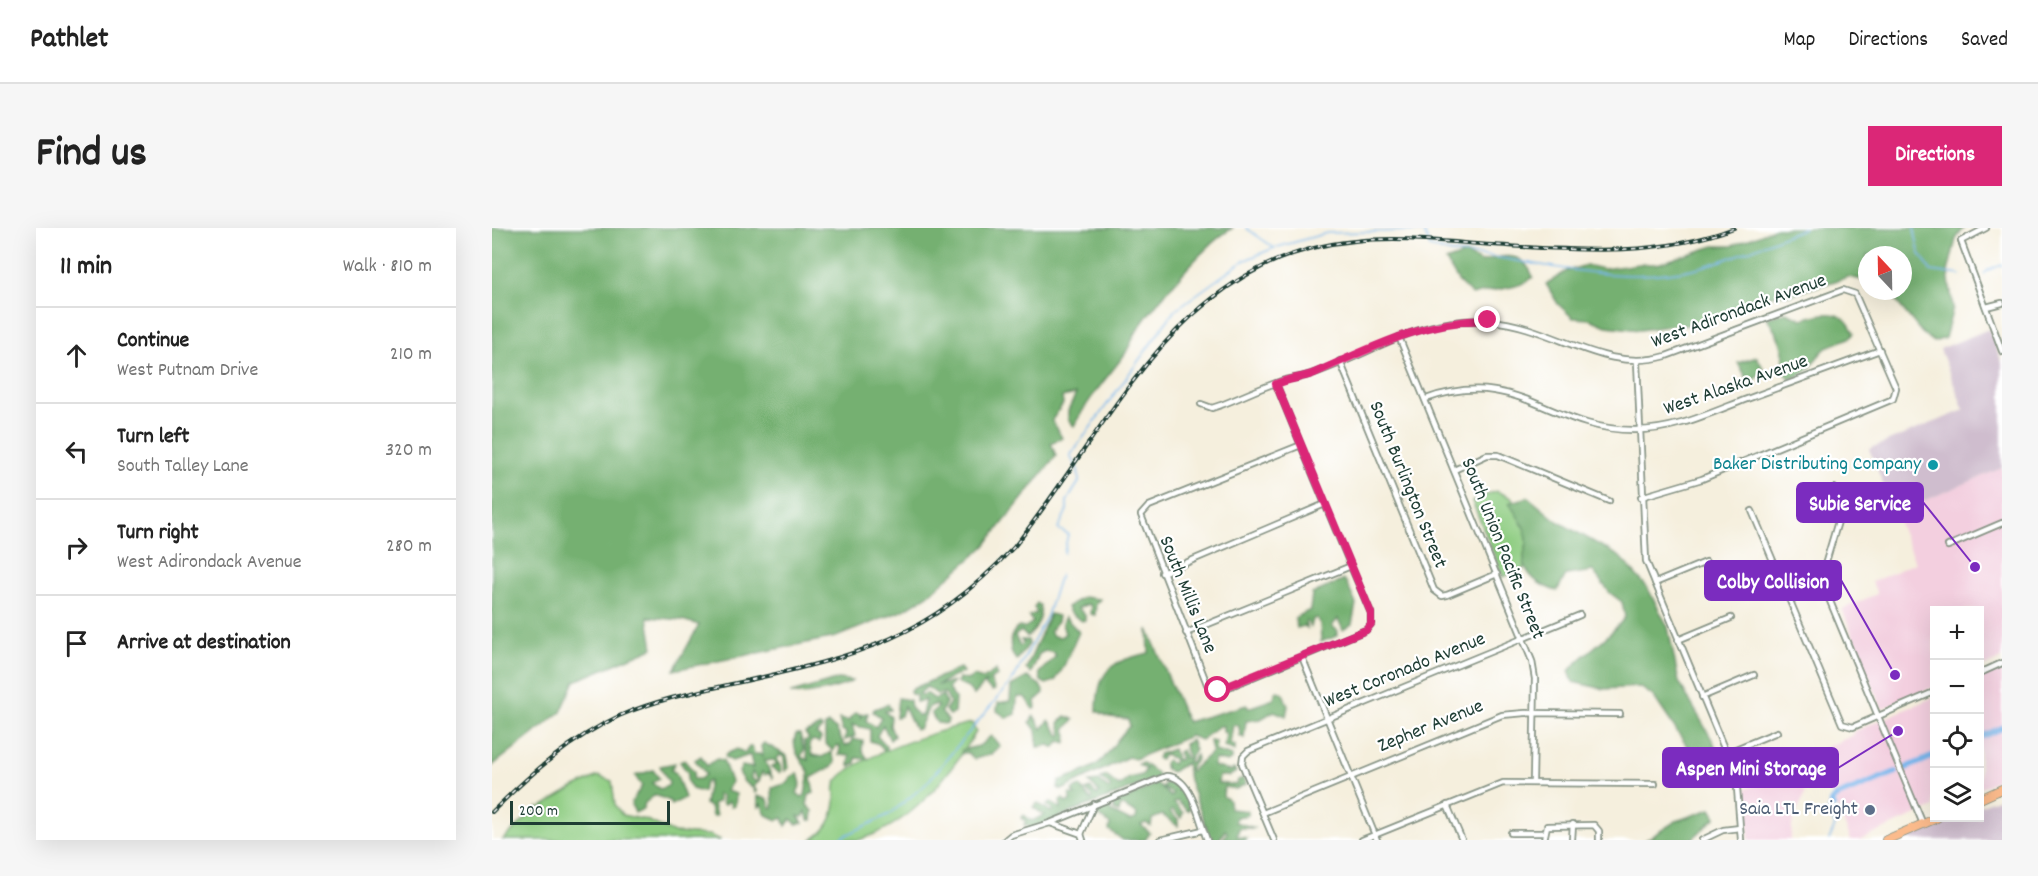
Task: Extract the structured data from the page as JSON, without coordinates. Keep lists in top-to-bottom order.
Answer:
{
  "streets": {
    "street": [
      "West Adirondack Avenue",
      "West Alaska Avenue",
      "South Burlington Street",
      "South Union Pacific Street",
      "South Millis Lane",
      "West Coronado Avenue",
      "Zepher Avenue"
    ]
  },
  "crossings": [
    ["West Adirondack Avenue", "West Alaska Avenue"],
    ["West Adirondack Avenue", "South Burlington Street"],
    ["West Adirondack Avenue", "South Union Pacific Street"],
    ["West Alaska Avenue", "South Union Pacific Street"],
    ["South Burlington Street", "South Union Pacific Street"],
    ["South Union Pacific Street", "West Coronado Avenue"],
    ["South Union Pacific Street", "Zepher Avenue"],
    ["West Coronado Avenue", "Zepher Avenue"]
  ],
  "places": [
    "Baker Distributing Company",
    "Subie Service",
    "Colby Collision",
    "Aspen Mini Storage",
    "Saia LTL Freight"
  ],
  "scale_bar": "200 m",
  "north": "top",
  "page": {
    "header": "Pathlet",
    "nav": ["Map", "Directions", "Saved"],
    "title": "Find us",
    "buttons": "Directions",
    "heading": ["11 min", "Walk · 810 m"],
    "list": [
      ["Continue", "West Putnam Drive", "210 m"],
      ["Turn left", "South Talley Lane", "320 m"],
      ["Turn right", "West Adirondack Avenue", "280 m"],
      "Arrive at destination"
    ],
    "map_buttons": ["+", "−"],
    "scale": "200 m"
  }
}
